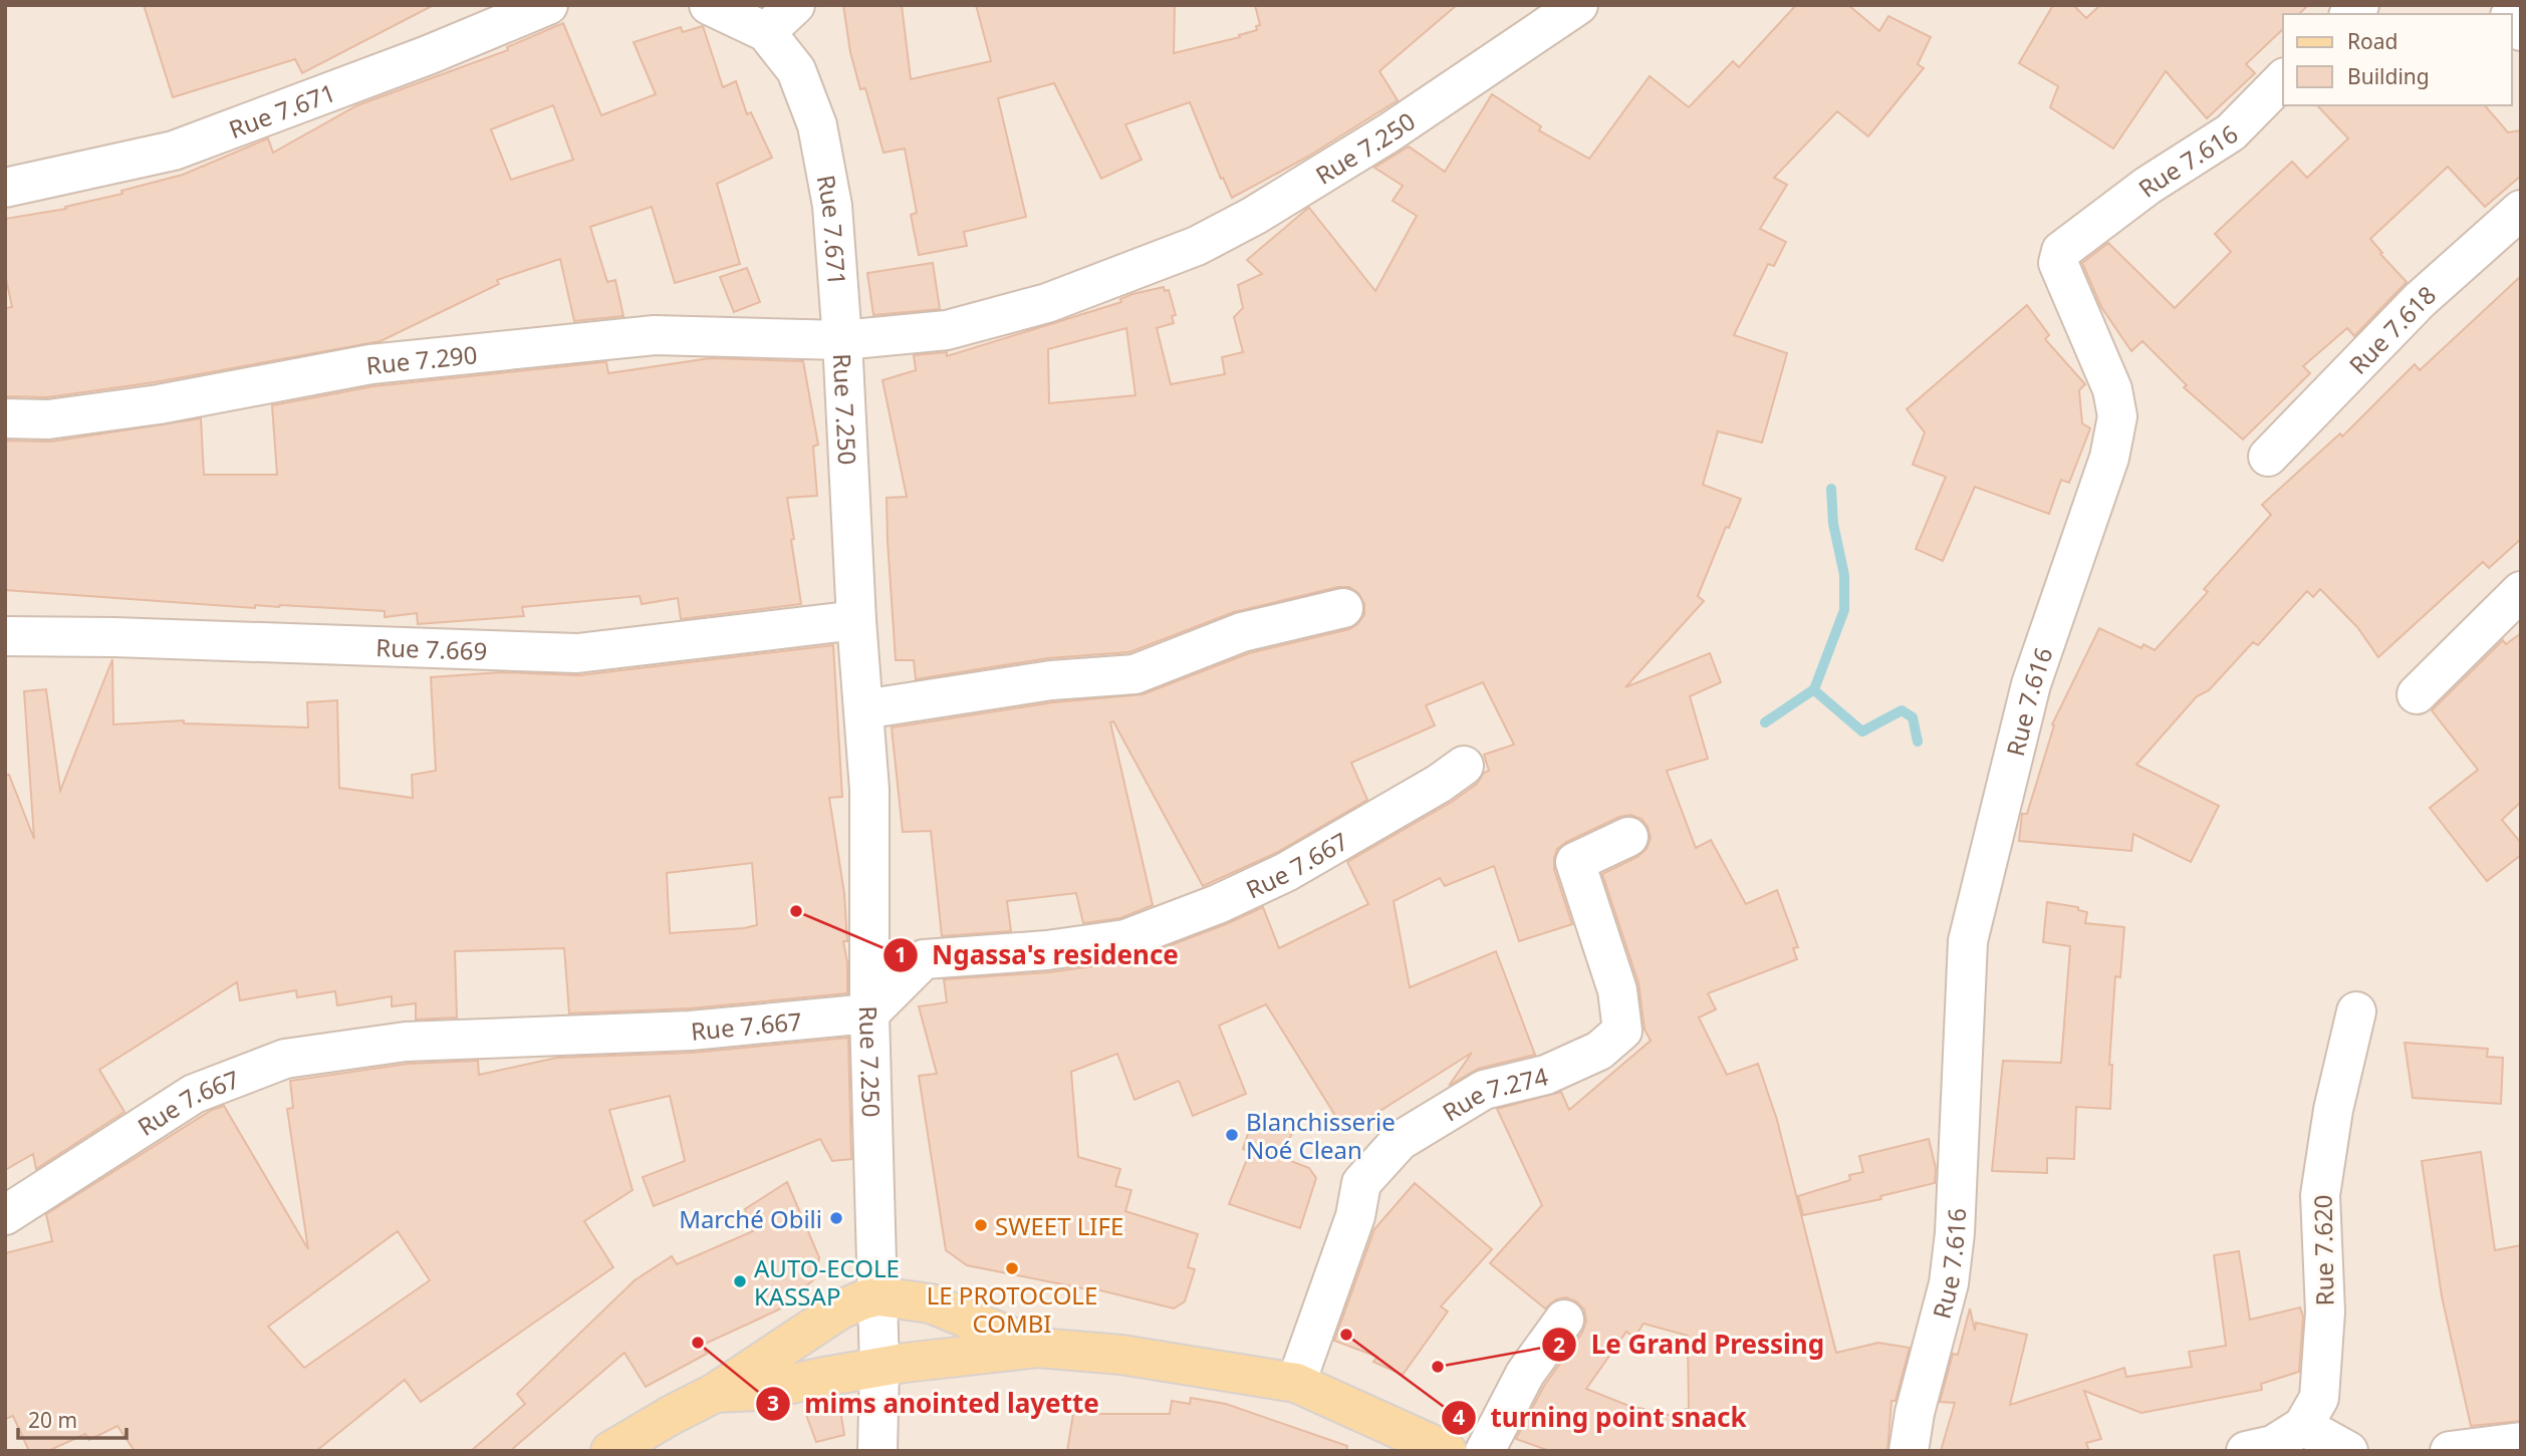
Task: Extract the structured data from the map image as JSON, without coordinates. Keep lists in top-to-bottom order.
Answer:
{
  "streets": {
    "street": [
      "Rue 7.671",
      "Rue 7.250",
      "Rue 7.616",
      "Rue 7.618",
      "Rue 7.290",
      "Rue 7.669",
      "Rue 7.667",
      "Rue 7.274",
      "Rue 7.620"
    ]
  },
  "crossings": [
    ["Rue 7.671", "Rue 7.250"],
    ["Rue 7.671", "Rue 7.290"],
    ["Rue 7.250", "Rue 7.290"],
    ["Rue 7.250", "Rue 7.669"],
    ["Rue 7.250", "Rue 7.667"]
  ],
  "places": [
    "Ngassa's residence",
    "Blanchisserie Noé Clean",
    "Marché Obili",
    "SWEET LIFE",
    "LE PROTOCOLE COMBI",
    "AUTO-ECOLE KASSAP",
    "turning point snack",
    "mims anointed layette",
    "Le Grand Pressing"
  ],
  "legend": ["Road", "Building"],
  "scale_bar": "20 m"
}
